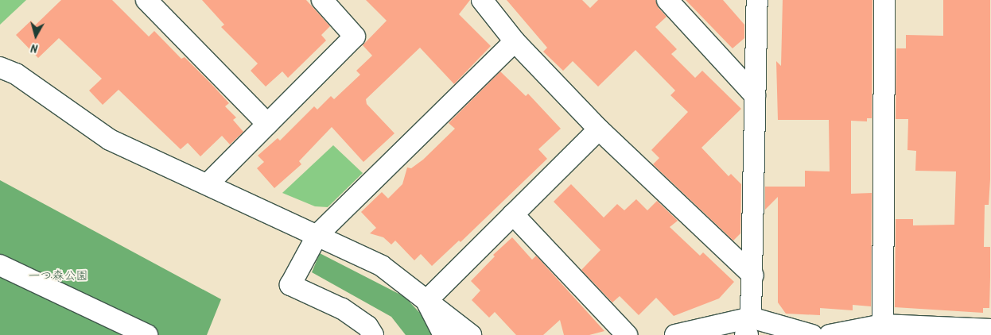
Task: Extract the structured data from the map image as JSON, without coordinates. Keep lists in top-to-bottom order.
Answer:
{
  "parks": ["一つ森公園"],
  "north": "bottom"
}
